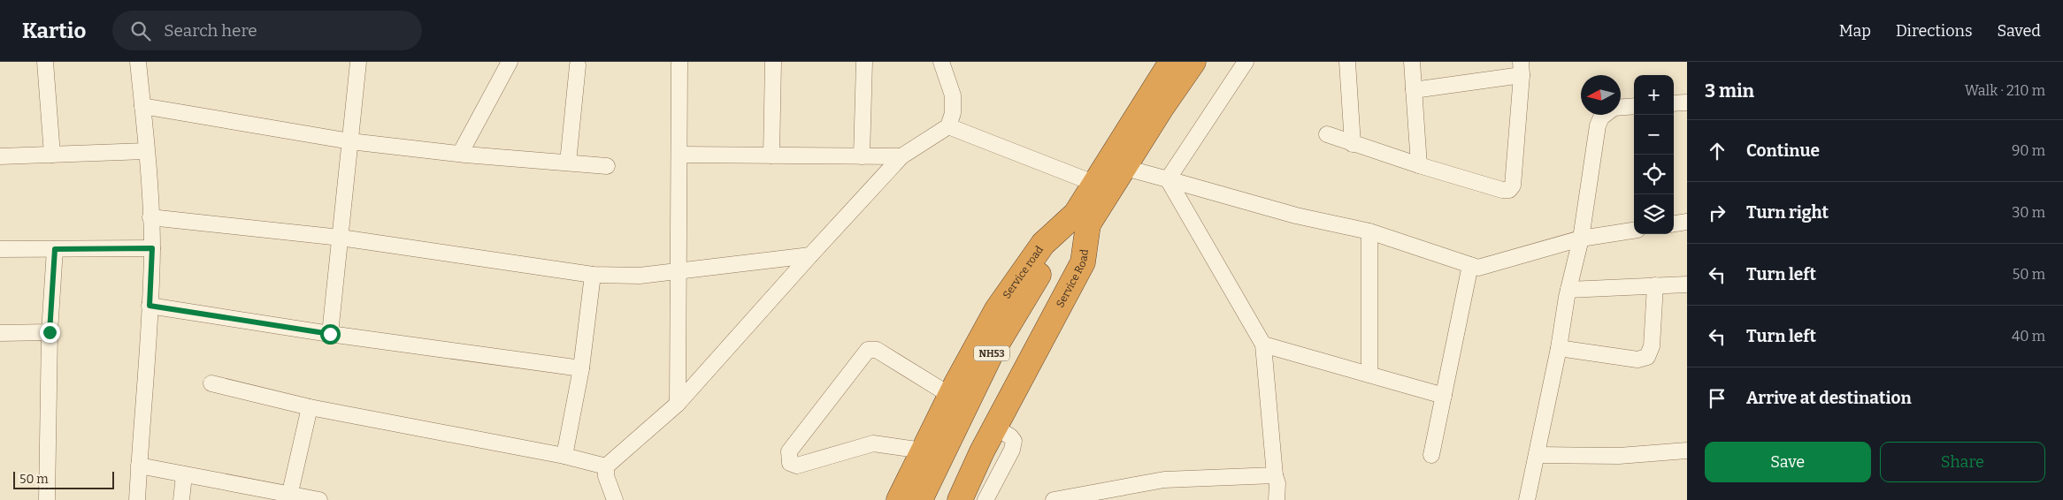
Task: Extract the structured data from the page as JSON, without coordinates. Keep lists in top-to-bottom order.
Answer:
{
  "streets": {
    "highway": ["Service road", "Service Road", "NH53"]
  },
  "crossings": [
    ["Service road", "Service Road"],
    ["Service road", "NH53"],
    ["Service Road", "NH53"]
  ],
  "scale_bar": "50 m",
  "north": "left",
  "page": {
    "header": "Kartio",
    "search": "Search here",
    "nav": ["Map", "Directions", "Saved"],
    "heading": ["3 min", "Walk · 210 m"],
    "map_buttons": ["+", "−"],
    "list": [
      ["Continue", "90 m"],
      ["Turn right", "30 m"],
      ["Turn left", "50 m"],
      ["Turn left", "40 m"],
      "Arrive at destination"
    ],
    "buttons": ["Save", "Share"],
    "scale": "50 m"
  }
}
